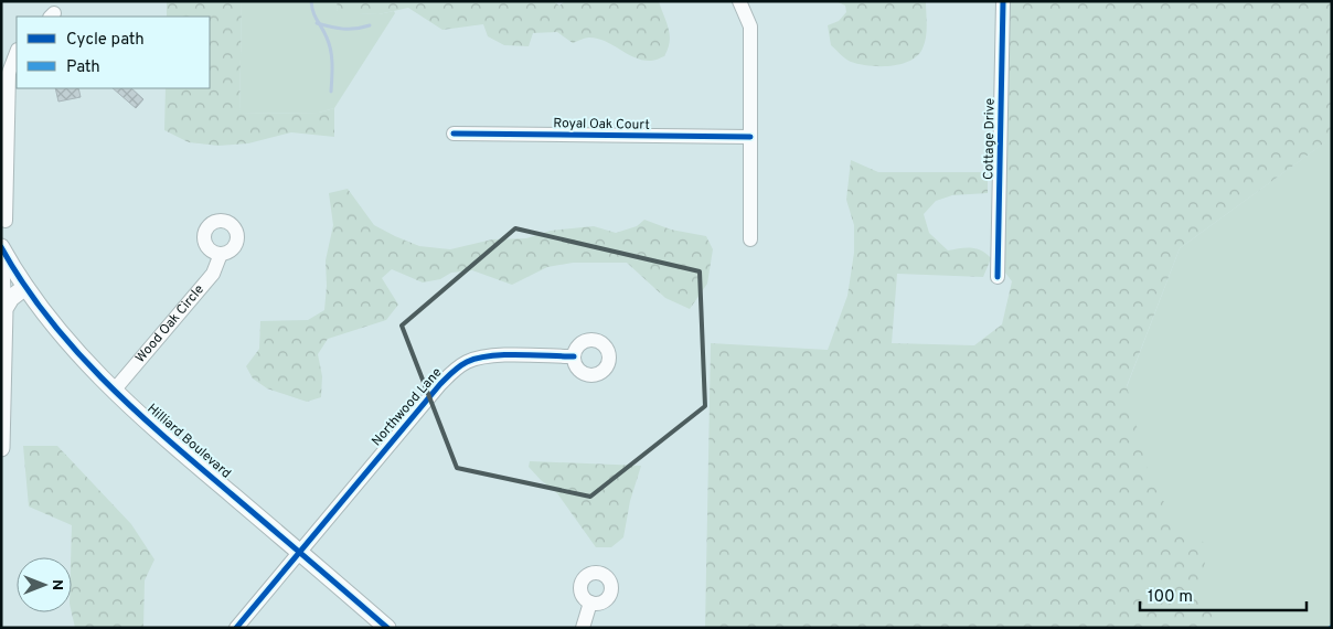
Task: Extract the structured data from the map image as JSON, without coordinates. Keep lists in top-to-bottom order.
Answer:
{
  "streets": {
    "street": [
      "Royal Oak Court",
      "Cottage Drive",
      "Wood Oak Circle",
      "Northwood Lane",
      "Hilliard Boulevard"
    ]
  },
  "crossings": [
    ["Wood Oak Circle", "Hilliard Boulevard"],
    ["Northwood Lane", "Hilliard Boulevard"]
  ],
  "legend": ["Cycle path", "Path"],
  "scale_bar": "100 m",
  "north": "right"
}
